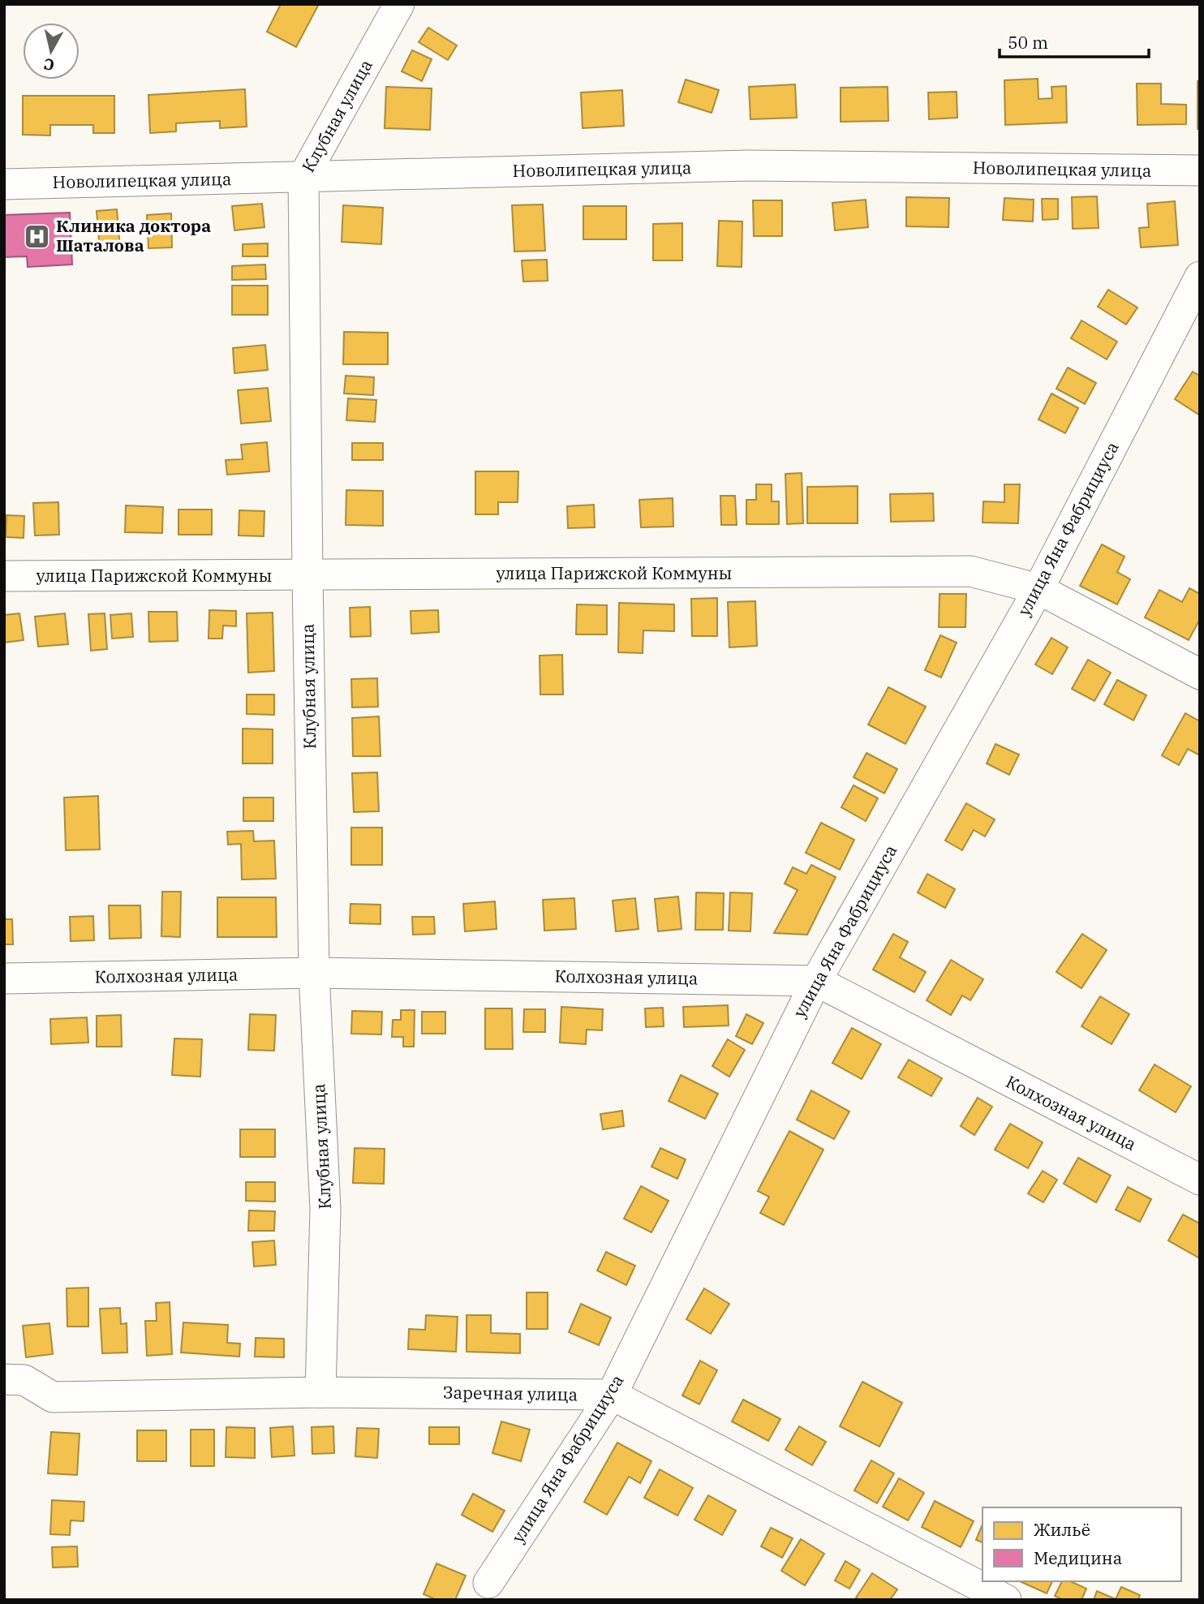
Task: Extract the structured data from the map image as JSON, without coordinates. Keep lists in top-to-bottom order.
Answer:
{
  "streets": {
    "street": [
      "Клубная улица",
      "Новолипецкая улица",
      "улица Яна Фабрициуса",
      "улица Парижской Коммуны",
      "Колхозная улица",
      "Заречная улица"
    ]
  },
  "crossings": [
    ["Клубная улица", "Новолипецкая улица"],
    ["Клубная улица", "улица Парижской Коммуны"],
    ["Клубная улица", "Колхозная улица"],
    ["Клубная улица", "Заречная улица"],
    ["улица Яна Фабрициуса", "улица Парижской Коммуны"],
    ["улица Яна Фабрициуса", "Колхозная улица"],
    ["улица Яна Фабрициуса", "Заречная улица"]
  ],
  "places": {
    "hospital": ["Клиника доктора Шаталова"]
  },
  "legend": ["Жильё", "Медицина"],
  "scale_bar": "50 m",
  "north": "bottom"
}
